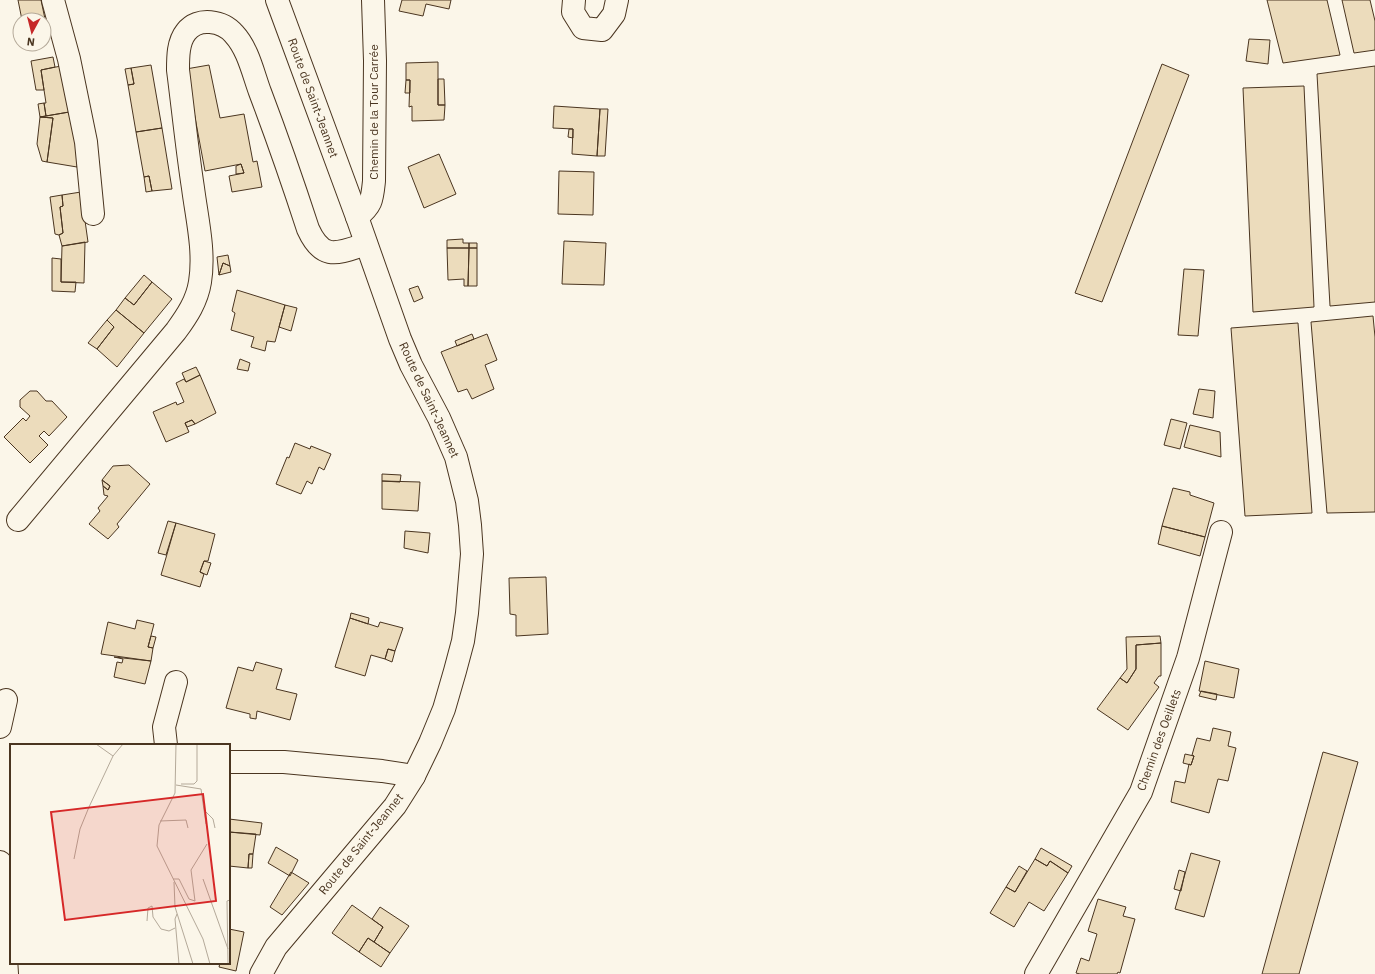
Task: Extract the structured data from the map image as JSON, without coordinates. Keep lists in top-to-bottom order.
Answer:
{
  "streets": {
    "street": ["Route de Saint-Jeannet", "Chemin de la Tour Carrée", "Chemin des Oeillets"]
  },
  "crossings": [
    ["Route de Saint-Jeannet", "Chemin de la Tour Carrée"]
  ],
  "north": "bottom"
}
